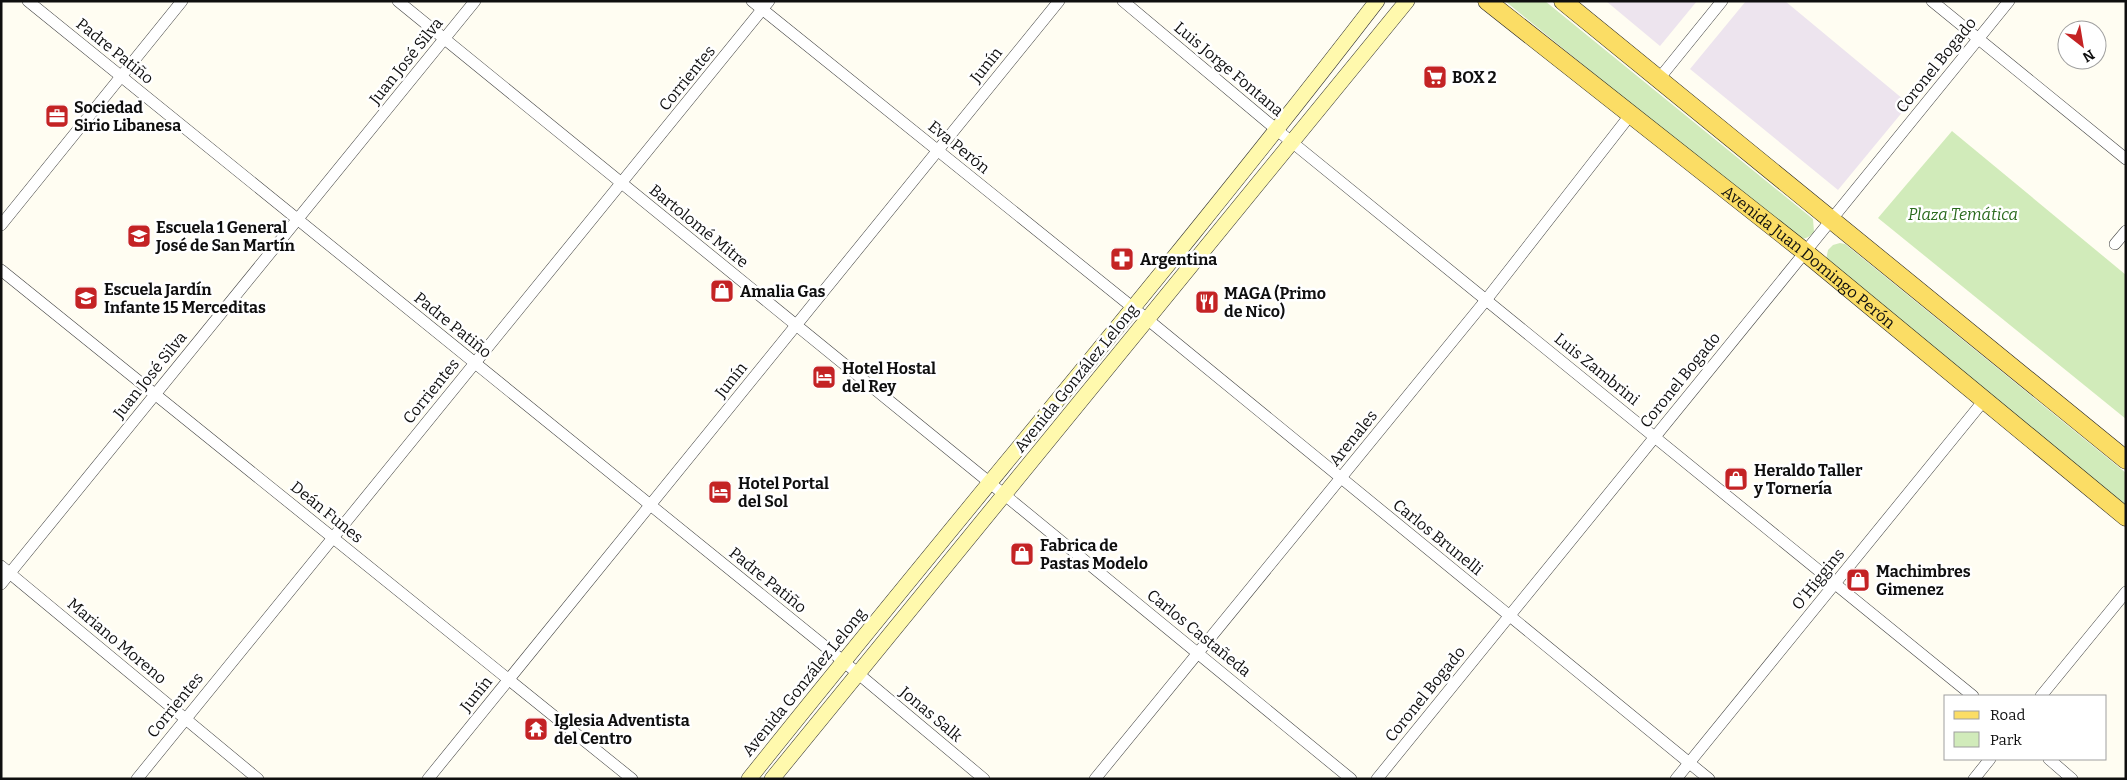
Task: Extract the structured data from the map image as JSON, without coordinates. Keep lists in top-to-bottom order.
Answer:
{
  "streets": {
    "main road": ["Avenida Juan Domingo Perón", "Avenida González Lelong"],
    "street": [
      "Padre Patiño",
      "Juan José Silva",
      "Junín",
      "Coronel Bogado",
      "Luis Jorge Fontana",
      "Corrientes",
      "Eva Perón",
      "Bartolomé Mitre",
      "Luis Zambrini",
      "Arenales",
      "Deán Funes",
      "Carlos Brunelli",
      "O'Higgins",
      "Carlos Castañeda",
      "Mariano Moreno",
      "Jonas Salk"
    ]
  },
  "crossings": [
    ["Padre Patiño", "Juan José Silva"],
    ["Padre Patiño", "Junín"],
    ["Padre Patiño", "Corrientes"],
    ["Padre Patiño", "Avenida González Lelong"],
    ["Padre Patiño", "Jonas Salk"],
    ["Juan José Silva", "Bartolomé Mitre"],
    ["Juan José Silva", "Deán Funes"],
    ["Juan José Silva", "Mariano Moreno"],
    ["Junín", "Eva Perón"],
    ["Junín", "Bartolomé Mitre"],
    ["Junín", "Deán Funes"],
    ["Coronel Bogado", "Avenida Juan Domingo Perón"],
    ["Coronel Bogado", "Luis Zambrini"],
    ["Coronel Bogado", "Carlos Brunelli"],
    ["Luis Jorge Fontana", "Luis Zambrini"],
    ["Luis Jorge Fontana", "Avenida González Lelong"],
    ["Corrientes", "Eva Perón"],
    ["Corrientes", "Bartolomé Mitre"],
    ["Corrientes", "Deán Funes"],
    ["Corrientes", "Mariano Moreno"],
    ["Eva Perón", "Avenida González Lelong"],
    ["Eva Perón", "Carlos Brunelli"],
    ["Bartolomé Mitre", "Avenida González Lelong"],
    ["Bartolomé Mitre", "Carlos Castañeda"],
    ["Avenida Juan Domingo Perón", "Arenales"],
    ["Avenida Juan Domingo Perón", "O'Higgins"],
    ["Luis Zambrini", "Avenida González Lelong"],
    ["Luis Zambrini", "Arenales"],
    ["Luis Zambrini", "O'Higgins"],
    ["Avenida González Lelong", "Carlos Brunelli"],
    ["Avenida González Lelong", "Carlos Castañeda"],
    ["Avenida González Lelong", "Jonas Salk"],
    ["Arenales", "Carlos Brunelli"],
    ["Arenales", "Carlos Castañeda"],
    ["Carlos Brunelli", "O'Higgins"]
  ],
  "parks": ["Plaza Temática"],
  "places": {
    "supermarket": ["BOX 2"],
    "office": ["Sociedad Sirio Libanesa"],
    "school or university": ["Escuela 1 General José de San Martín", "Escuela Jardín Infante 15 Merceditas"],
    "pharmacy": ["Argentina"],
    "shop": [
      "Amalia Gas",
      "Heraldo Taller y Tornería",
      "Fabrica de Pastas Modelo",
      "Machimbres Gimenez"
    ],
    "restaurant": ["MAGA (Primo de Nico)"],
    "hotel": ["Hotel Hostal del Rey", "Hotel Portal del Sol"],
    "temple": ["Iglesia Adventista del Centro"]
  },
  "legend": ["Road", "Park"],
  "north": "bottom right"
}
